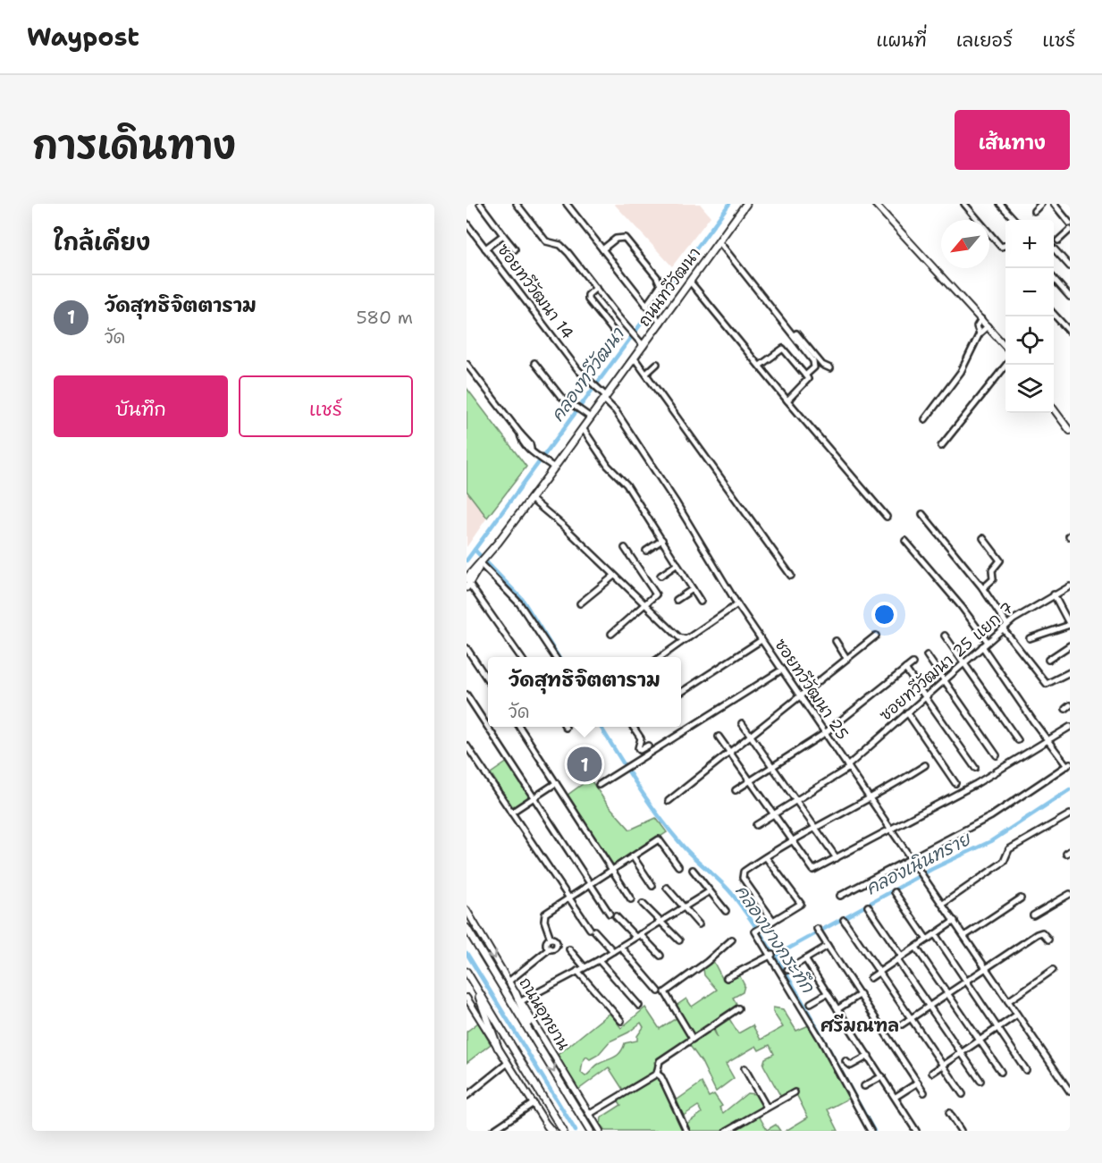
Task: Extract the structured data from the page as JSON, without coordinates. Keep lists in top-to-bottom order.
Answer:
{
  "streets": {
    "main road": ["ถนนทวีวัฒนา", "ถนนอุทยาน"],
    "street": ["ซอยทวีวัฒนา 14", "ซอยทวีวัฒนา 25 แยก 7", "ซอยทวีวัฒนา 25"]
  },
  "crossings": [
    ["ถนนทวีวัฒนา", "ซอยทวีวัฒนา 14"],
    ["ถนนทวีวัฒนา", "ซอยทวีวัฒนา 25"],
    ["ซอยทวีวัฒนา 14", "ซอยทวีวัฒนา 25"],
    ["ซอยทวีวัฒนา 25 แยก 7", "ซอยทวีวัฒนา 25"]
  ],
  "districts": ["ศรีมณฑล"],
  "water": ["คลองทวีวัฒนา", "คลองเนินทราย", "คลองบางกระทึก"],
  "north": "bottom left",
  "page": {
    "header": "Waypost",
    "nav": ["แผนที่", "เลเยอร์", "แชร์"],
    "title": "การเดินทาง",
    "buttons": [
      "เส้นทาง",
      ["บันทึก", "แชร์"]
    ],
    "heading": "ใกล้เคียง",
    "map_buttons": ["+", "−"],
    "list": [
      {
        "mark": "1",
        "name": "วัดสุทธิจิตตาราม",
        "note": "วัด",
        "value": "580 m"
      }
    ],
    "popup": ["วัดสุทธิจิตตาราม", "วัด"],
    "pins": "1"
  }
}
